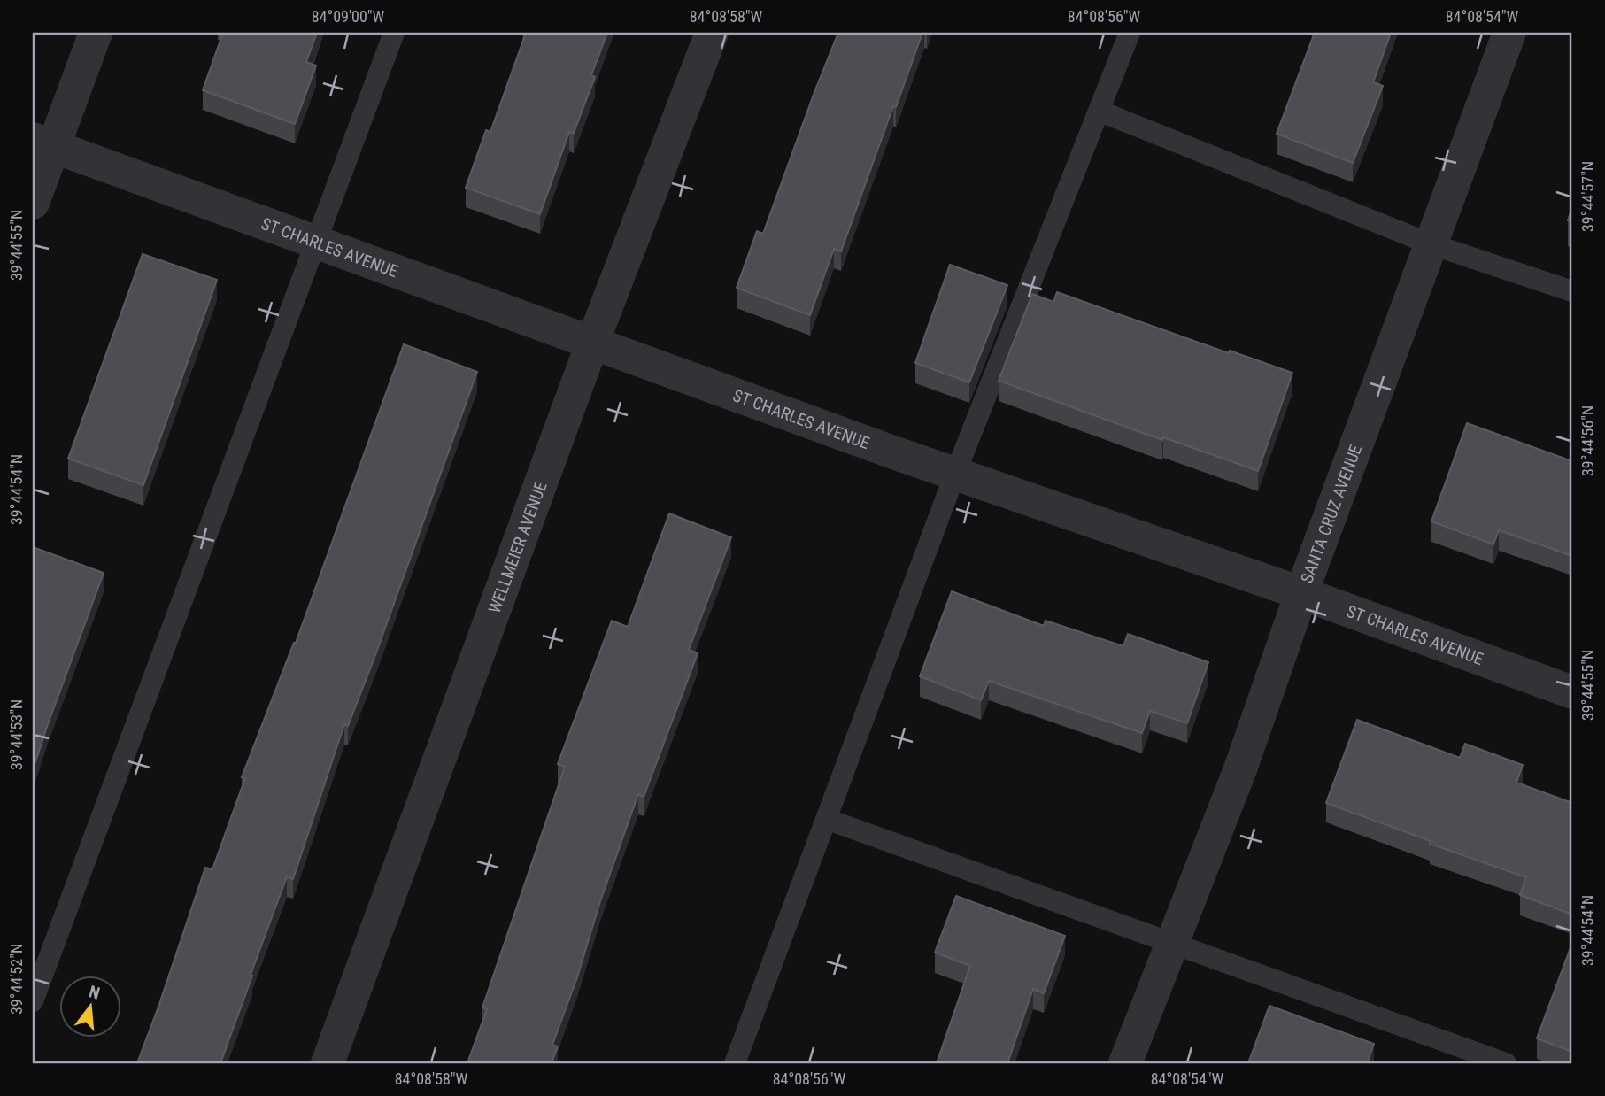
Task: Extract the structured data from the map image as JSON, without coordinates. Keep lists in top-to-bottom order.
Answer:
{
  "streets": {
    "street": ["ST CHARLES AVENUE", "SANTA CRUZ AVENUE", "WELLMEIER AVENUE"]
  },
  "crossings": [
    ["ST CHARLES AVENUE", "SANTA CRUZ AVENUE"],
    ["ST CHARLES AVENUE", "WELLMEIER AVENUE"]
  ],
  "north": "top",
  "coordinates": [
    "84°09'00\"W",
    "84°08'58\"W",
    "84°08'56\"W",
    "84°08'54\"W",
    "39°44'57\"N",
    "39°44'55\"N",
    "39°44'56\"N",
    "39°44'54\"N",
    "39°44'53\"N",
    "39°44'52\"N"
  ]
}
